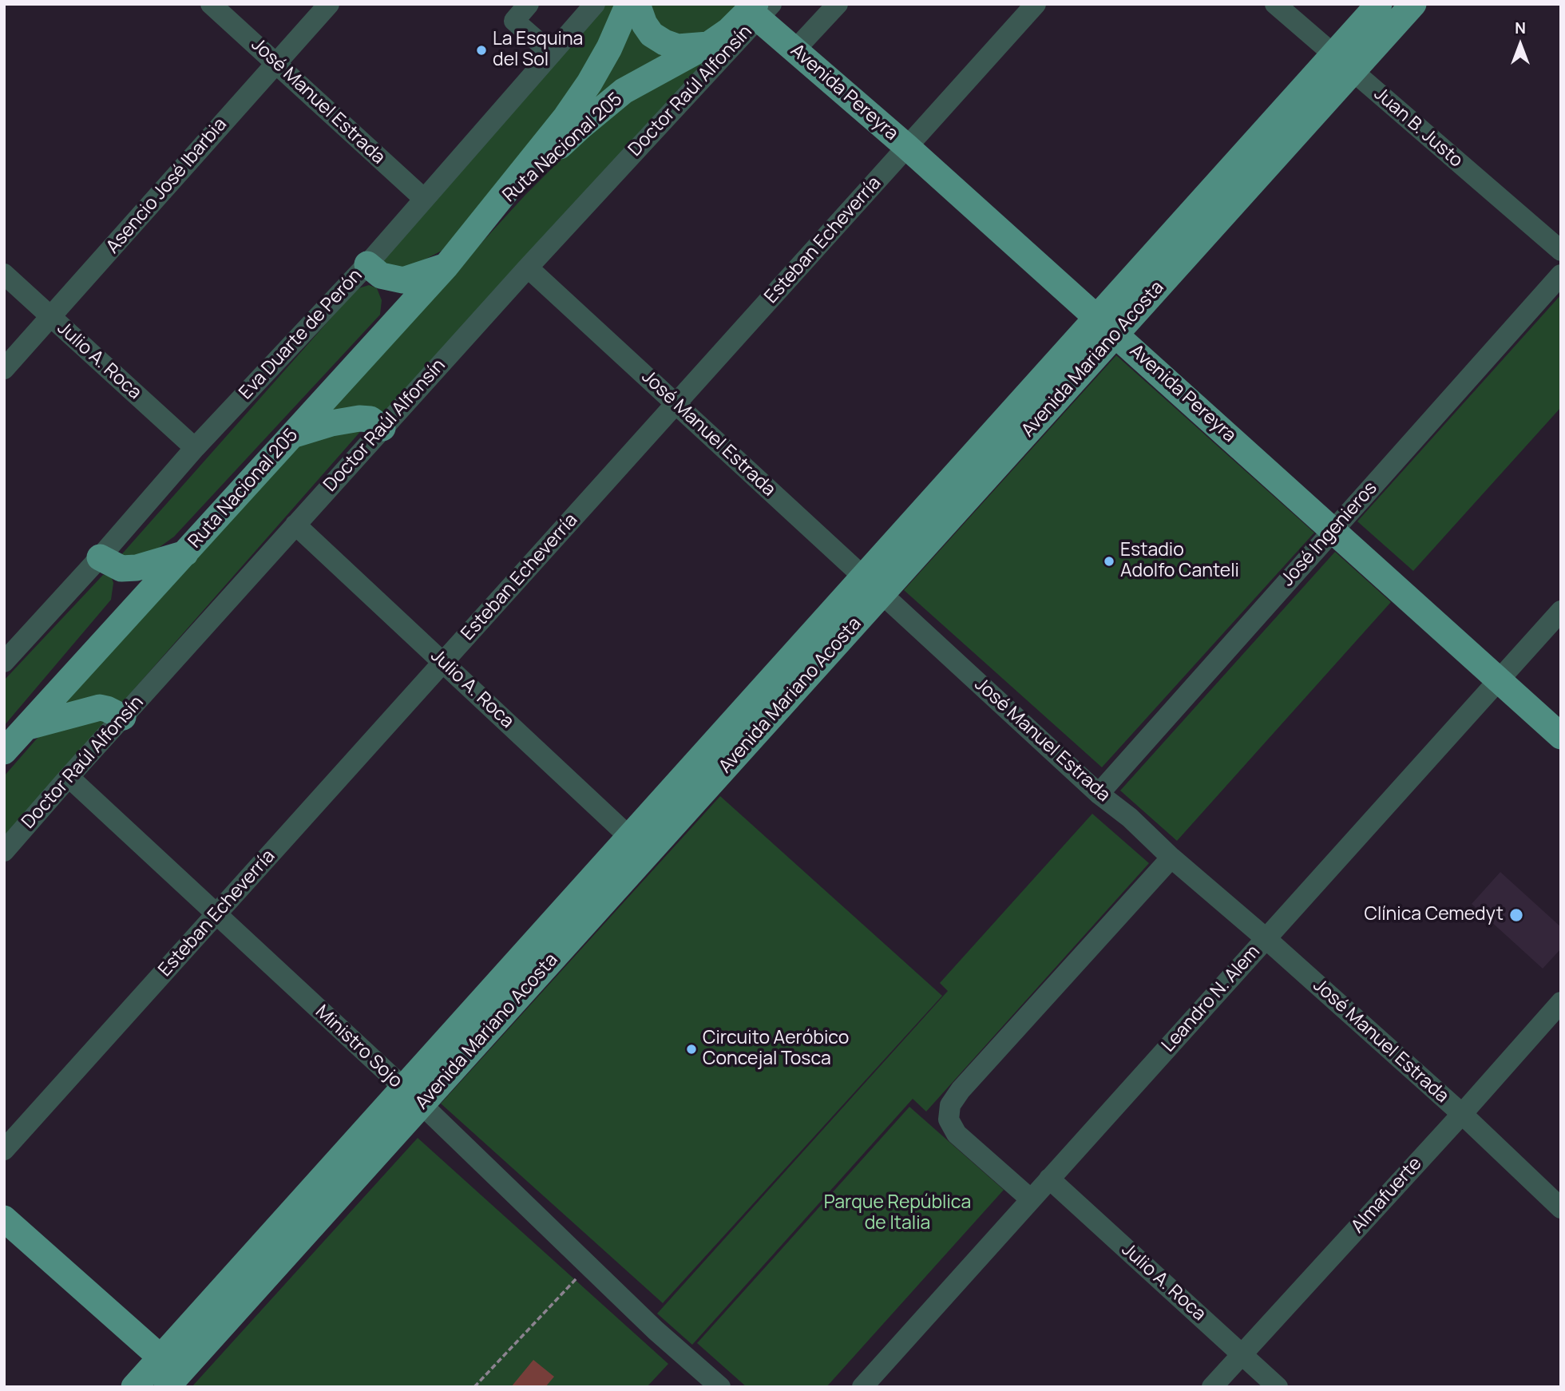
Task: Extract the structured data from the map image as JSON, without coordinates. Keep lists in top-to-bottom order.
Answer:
{
  "streets": {
    "main road": ["Avenida Pereyra", "Ruta Nacional 205", "Avenida Mariano Acosta"],
    "street": [
      "Doctor Raúl Alfonsín",
      "José Manuel Estrada",
      "Juan B. Justo",
      "Asencio José Ibarbia",
      "Esteban Echeverría",
      "Eva Duarte de Perón",
      "Julio A. Roca",
      "José Ingenieros",
      "Leandro N. Alem",
      "Ministro Sojo",
      "Almafuerte"
    ]
  },
  "crossings": [
    ["Doctor Raúl Alfonsín", "Avenida Pereyra"],
    ["Doctor Raúl Alfonsín", "José Manuel Estrada"],
    ["Doctor Raúl Alfonsín", "Ruta Nacional 205"],
    ["Doctor Raúl Alfonsín", "Julio A. Roca"],
    ["Doctor Raúl Alfonsín", "Ministro Sojo"],
    ["Avenida Pereyra", "Ruta Nacional 205"],
    ["Avenida Pereyra", "Esteban Echeverría"],
    ["Avenida Pereyra", "Avenida Mariano Acosta"],
    ["Avenida Pereyra", "José Ingenieros"],
    ["Avenida Pereyra", "Leandro N. Alem"],
    ["José Manuel Estrada", "Asencio José Ibarbia"],
    ["José Manuel Estrada", "Esteban Echeverría"],
    ["José Manuel Estrada", "Eva Duarte de Perón"],
    ["José Manuel Estrada", "Avenida Mariano Acosta"],
    ["José Manuel Estrada", "José Ingenieros"],
    ["José Manuel Estrada", "Leandro N. Alem"],
    ["José Manuel Estrada", "Almafuerte"],
    ["Juan B. Justo", "Avenida Mariano Acosta"],
    ["Asencio José Ibarbia", "Julio A. Roca"],
    ["Esteban Echeverría", "Julio A. Roca"],
    ["Esteban Echeverría", "Ministro Sojo"],
    ["Eva Duarte de Perón", "Julio A. Roca"],
    ["Avenida Mariano Acosta", "Julio A. Roca"],
    ["Avenida Mariano Acosta", "Ministro Sojo"],
    ["Julio A. Roca", "Leandro N. Alem"],
    ["Julio A. Roca", "Almafuerte"]
  ],
  "parks": ["Parque República de Italia"],
  "places": [
    "La Esquina del Sol",
    "Estadio Adolfo Canteli",
    "Clínica Cemedyt",
    "Circuito Aeróbico Concejal Tosca"
  ],
  "north": "top"
}
